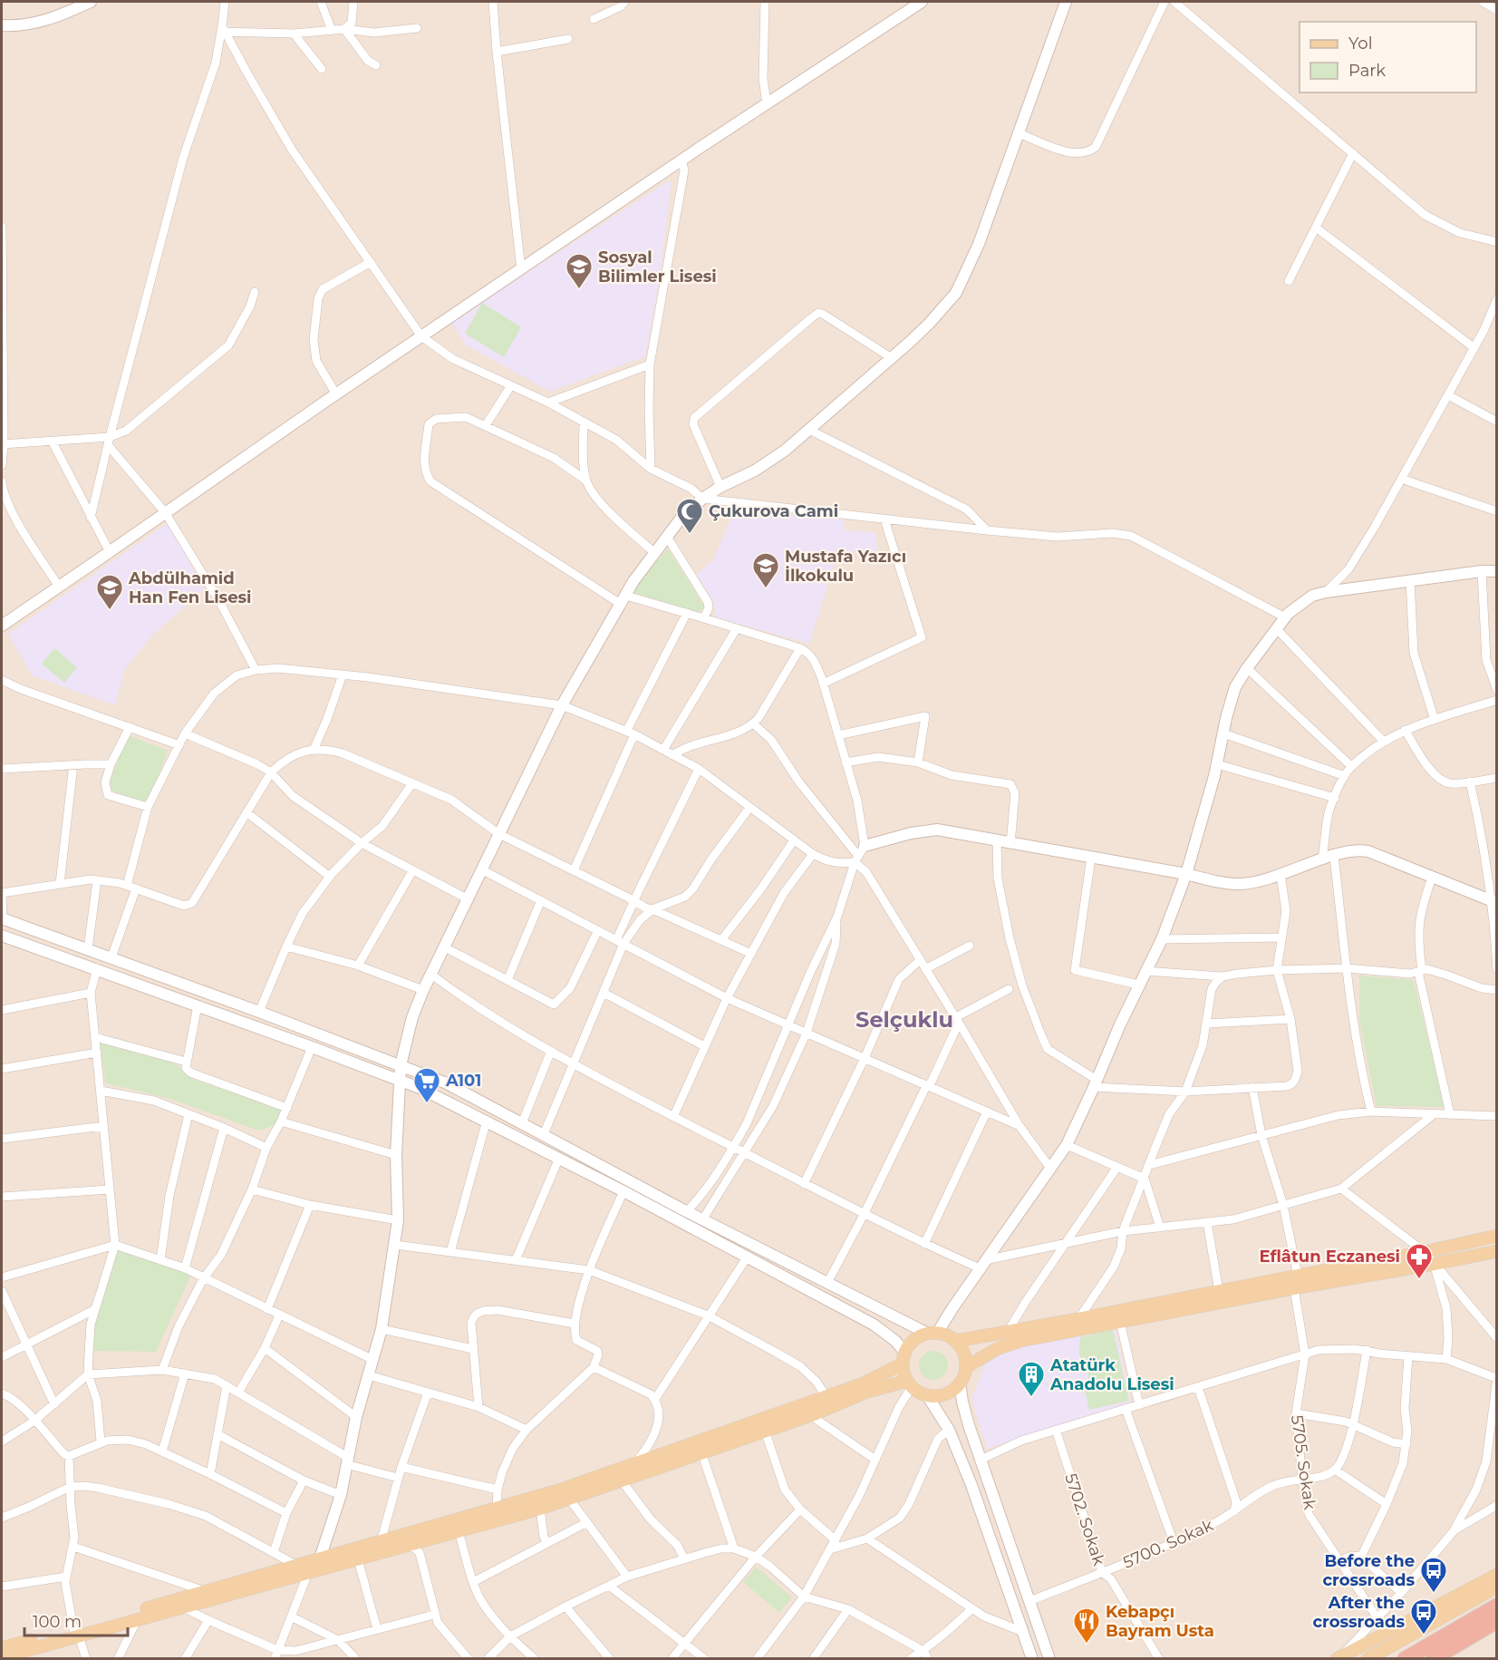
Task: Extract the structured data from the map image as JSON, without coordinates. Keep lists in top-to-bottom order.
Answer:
{
  "streets": {
    "street": ["5705. Sokak", "5702. Sokak", "5700. Sokak"]
  },
  "crossings": [
    ["5705. Sokak", "5700. Sokak"],
    ["5702. Sokak", "5700. Sokak"]
  ],
  "districts": ["Selçuklu"],
  "places": {
    "school or university": ["Sosyal Bilimler Lisesi", "Mustafa Yazıcı İlkokulu", "Abdülhamid Han Fen Lisesi"],
    "mosque": ["Çukurova Cami"],
    "supermarket": ["A101"],
    "pharmacy": ["Eflâtun Eczanesi"],
    "building": ["Atatürk Anadolu Lisesi"],
    "bus stop": ["Before the crossroads", "After the crossroads"],
    "restaurant": ["Kebapçı Bayram Usta"]
  },
  "legend": ["Yol", "Park"],
  "scale_bar": "100 m"
}
